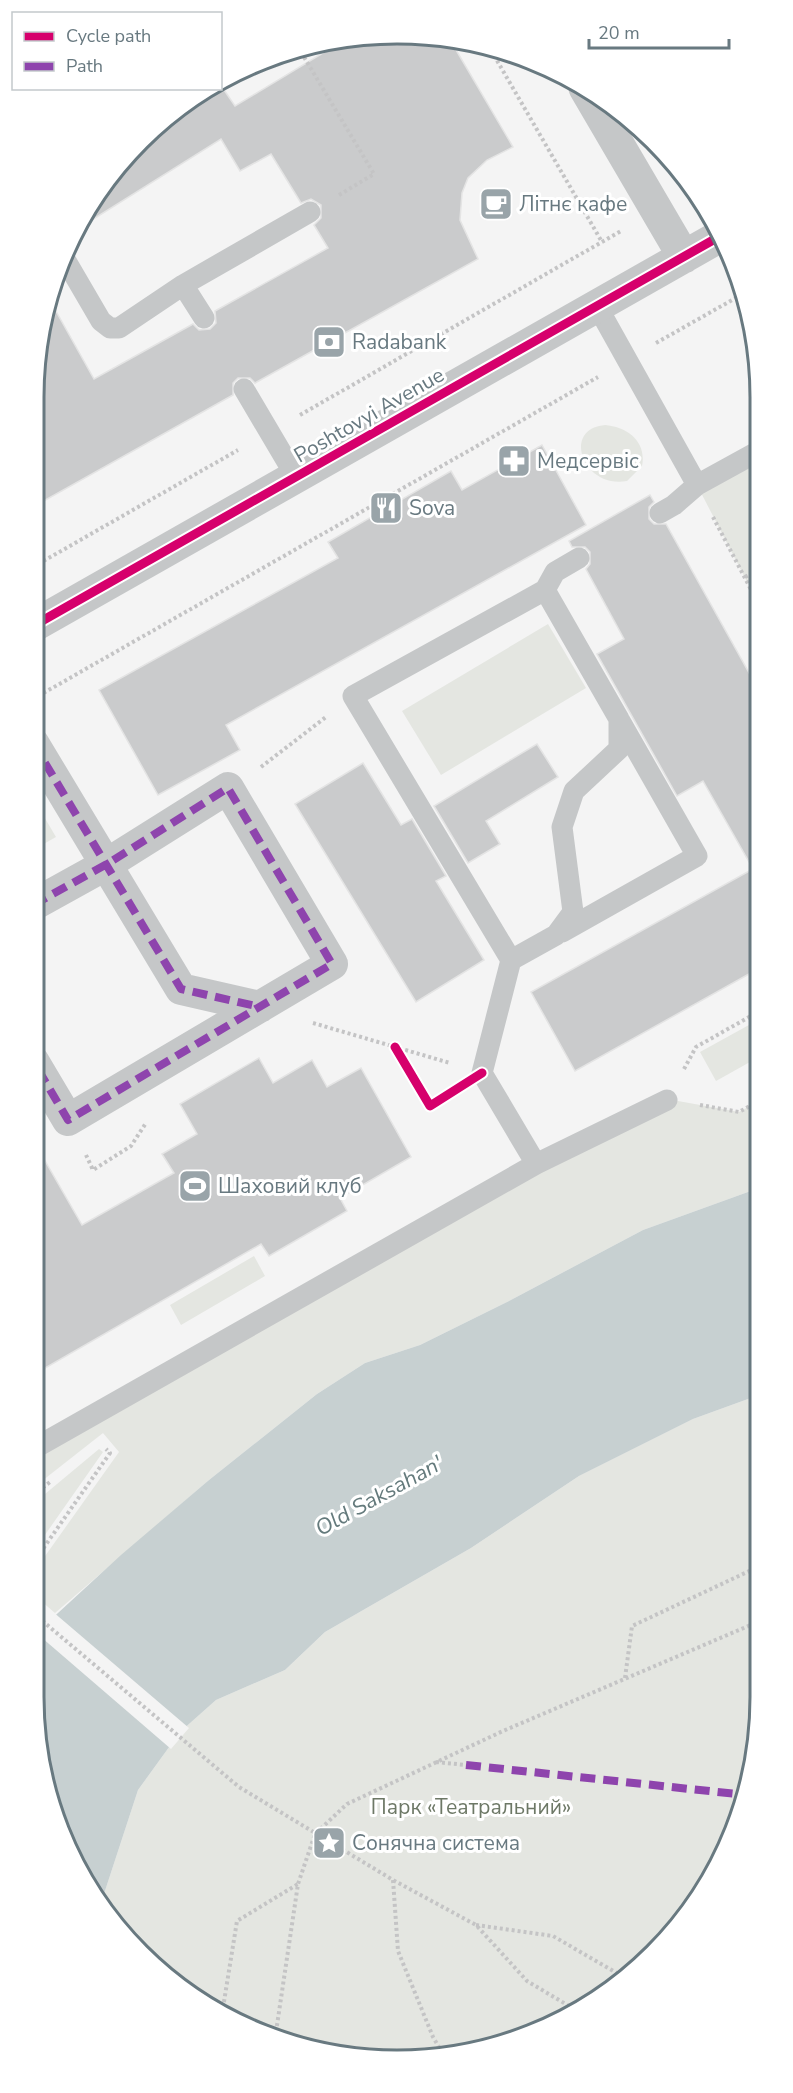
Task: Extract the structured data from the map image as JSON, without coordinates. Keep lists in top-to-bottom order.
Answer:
{
  "streets": {
    "street": ["Poshtovyi Avenue"]
  },
  "water": ["Old Saksahan'"],
  "parks": ["Парк «Театральний»"],
  "places": {
    "cafe": ["Літнє кафе"],
    "bank": ["Radabank"],
    "pharmacy": ["Медсервіс"],
    "restaurant": ["Sova"],
    "sports": ["Шаховий клуб"],
    "place": ["Сонячна система"]
  },
  "legend": ["Cycle path", "Path"],
  "scale_bar": "20 m"
}
